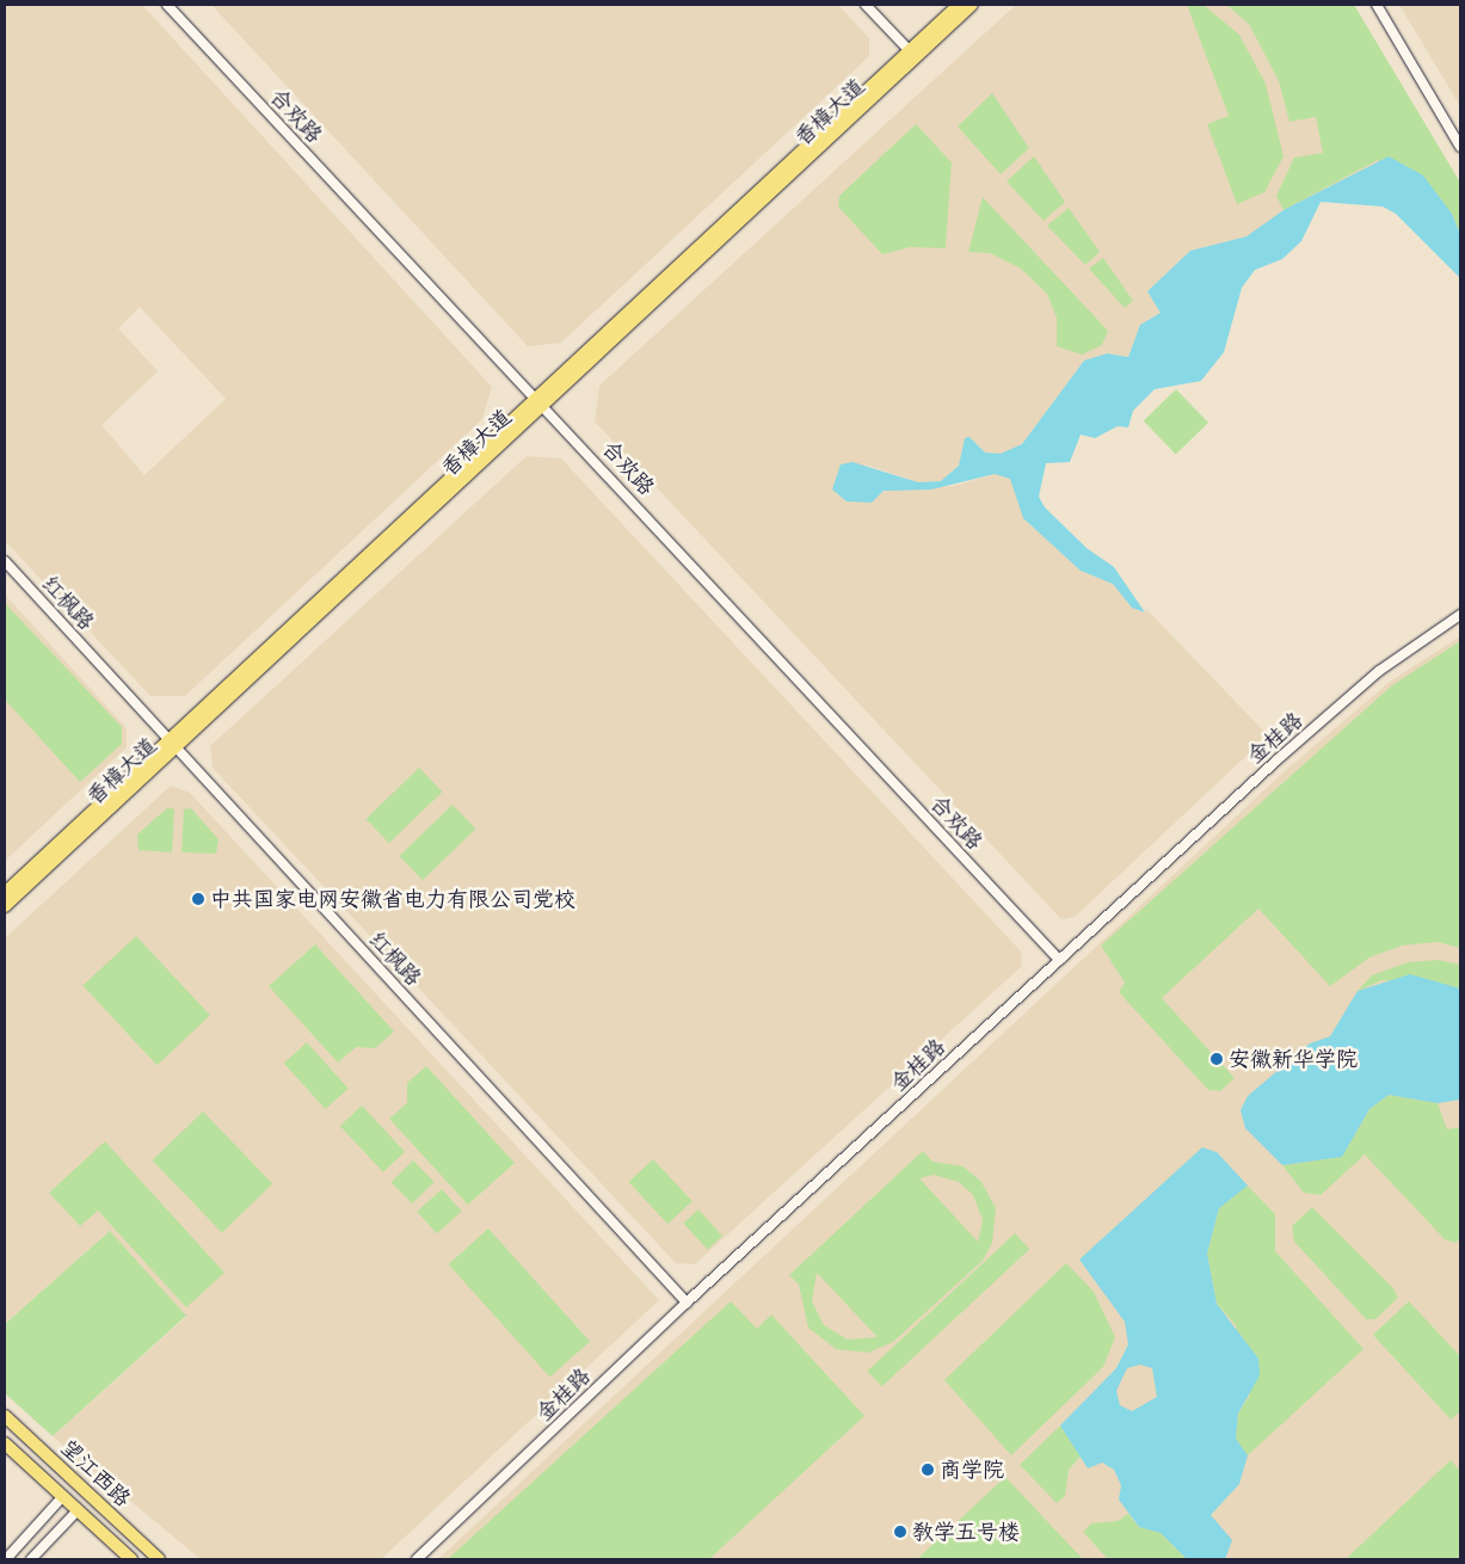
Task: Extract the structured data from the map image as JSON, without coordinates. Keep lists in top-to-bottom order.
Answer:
{
  "streets": {
    "main road": ["香樟大道", "望江西路"],
    "street": ["合欢路", "红枫路", "金桂路"]
  },
  "crossings": [
    ["香樟大道", "合欢路"],
    ["香樟大道", "红枫路"],
    ["合欢路", "金桂路"],
    ["红枫路", "金桂路"]
  ],
  "places": [
    "中共国家电网安徽省电力有限公司党校",
    "安徽新华学院",
    "商学院",
    "教学五号楼"
  ]
}
